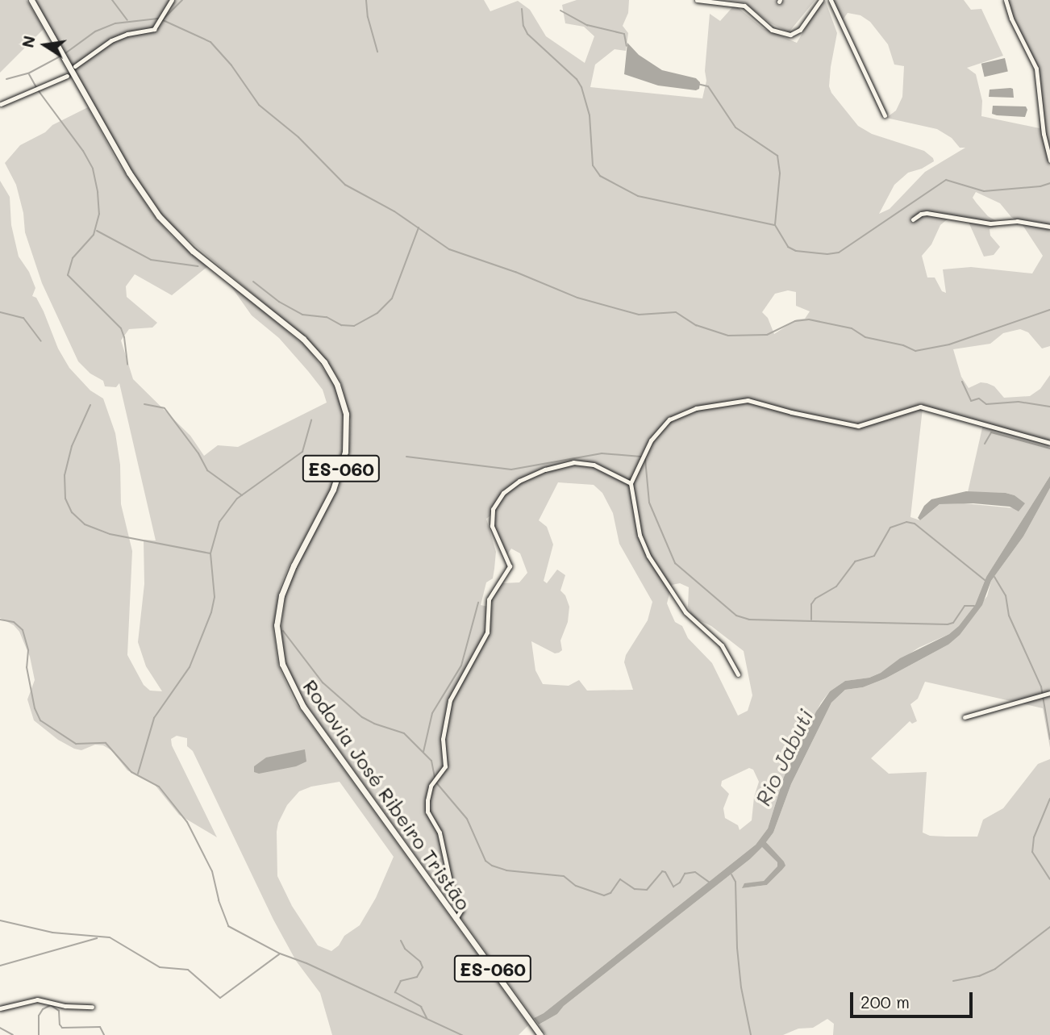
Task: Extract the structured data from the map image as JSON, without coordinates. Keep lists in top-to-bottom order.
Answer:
{
  "streets": {
    "main road": ["ES-060", "Rodovia José Ribeiro Tristão"]
  },
  "water": ["Rio Jabuti"],
  "scale_bar": "200 m",
  "north": "left"
}
